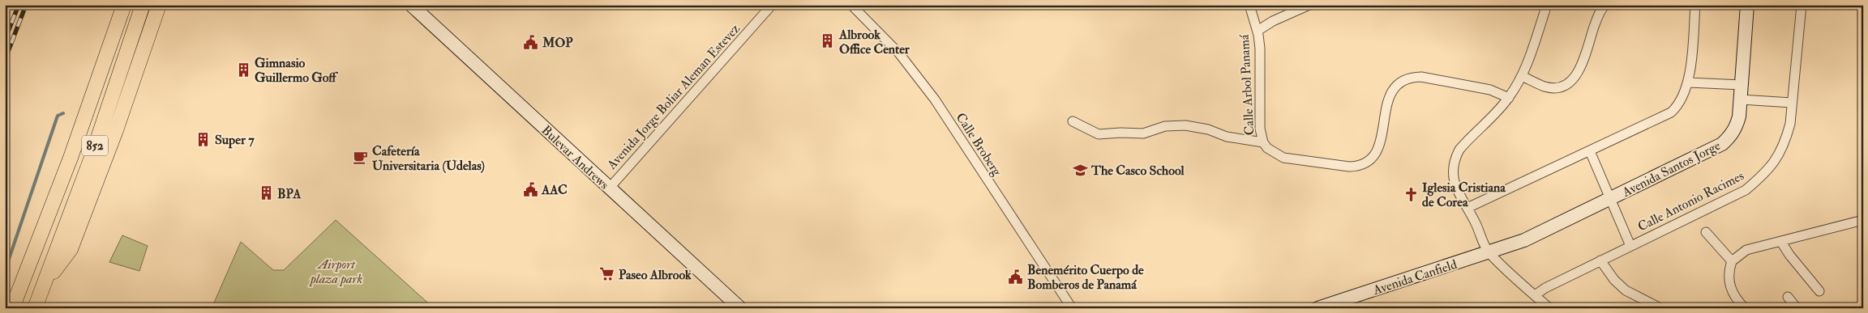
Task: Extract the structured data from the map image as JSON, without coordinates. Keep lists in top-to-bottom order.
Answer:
{
  "streets": {
    "main road": [
      "852",
      "Bulevar Andrews",
      "Avenida Santos Jorge",
      "Avenida Canfield"
    ],
    "street": [
      "Calle Arbol Panamá",
      "Avenida Jorge Boliar Aleman Estevez",
      "Calle Broberg",
      "Calle Antonio Racimes"
    ]
  },
  "crossings": [
    ["Avenida Jorge Boliar Aleman Estevez", "Bulevar Andrews"],
    ["Avenida Santos Jorge", "Avenida Canfield"]
  ],
  "parks": ["Airport plaza park"],
  "places": {
    "building": [
      "Albrook Office Center",
      "Gimnasio Guillermo Goff",
      "Super 7",
      "BPA"
    ],
    "public building": ["MOP", "AAC", "Benemérito Cuerpo de Bomberos de Panamá"],
    "cafe": ["Cafetería Universitaria (Udelas)"],
    "school or university": ["The Casco School"],
    "church": ["Iglesia Cristiana de Corea"],
    "supermarket": ["Paseo Albrook"]
  }
}
